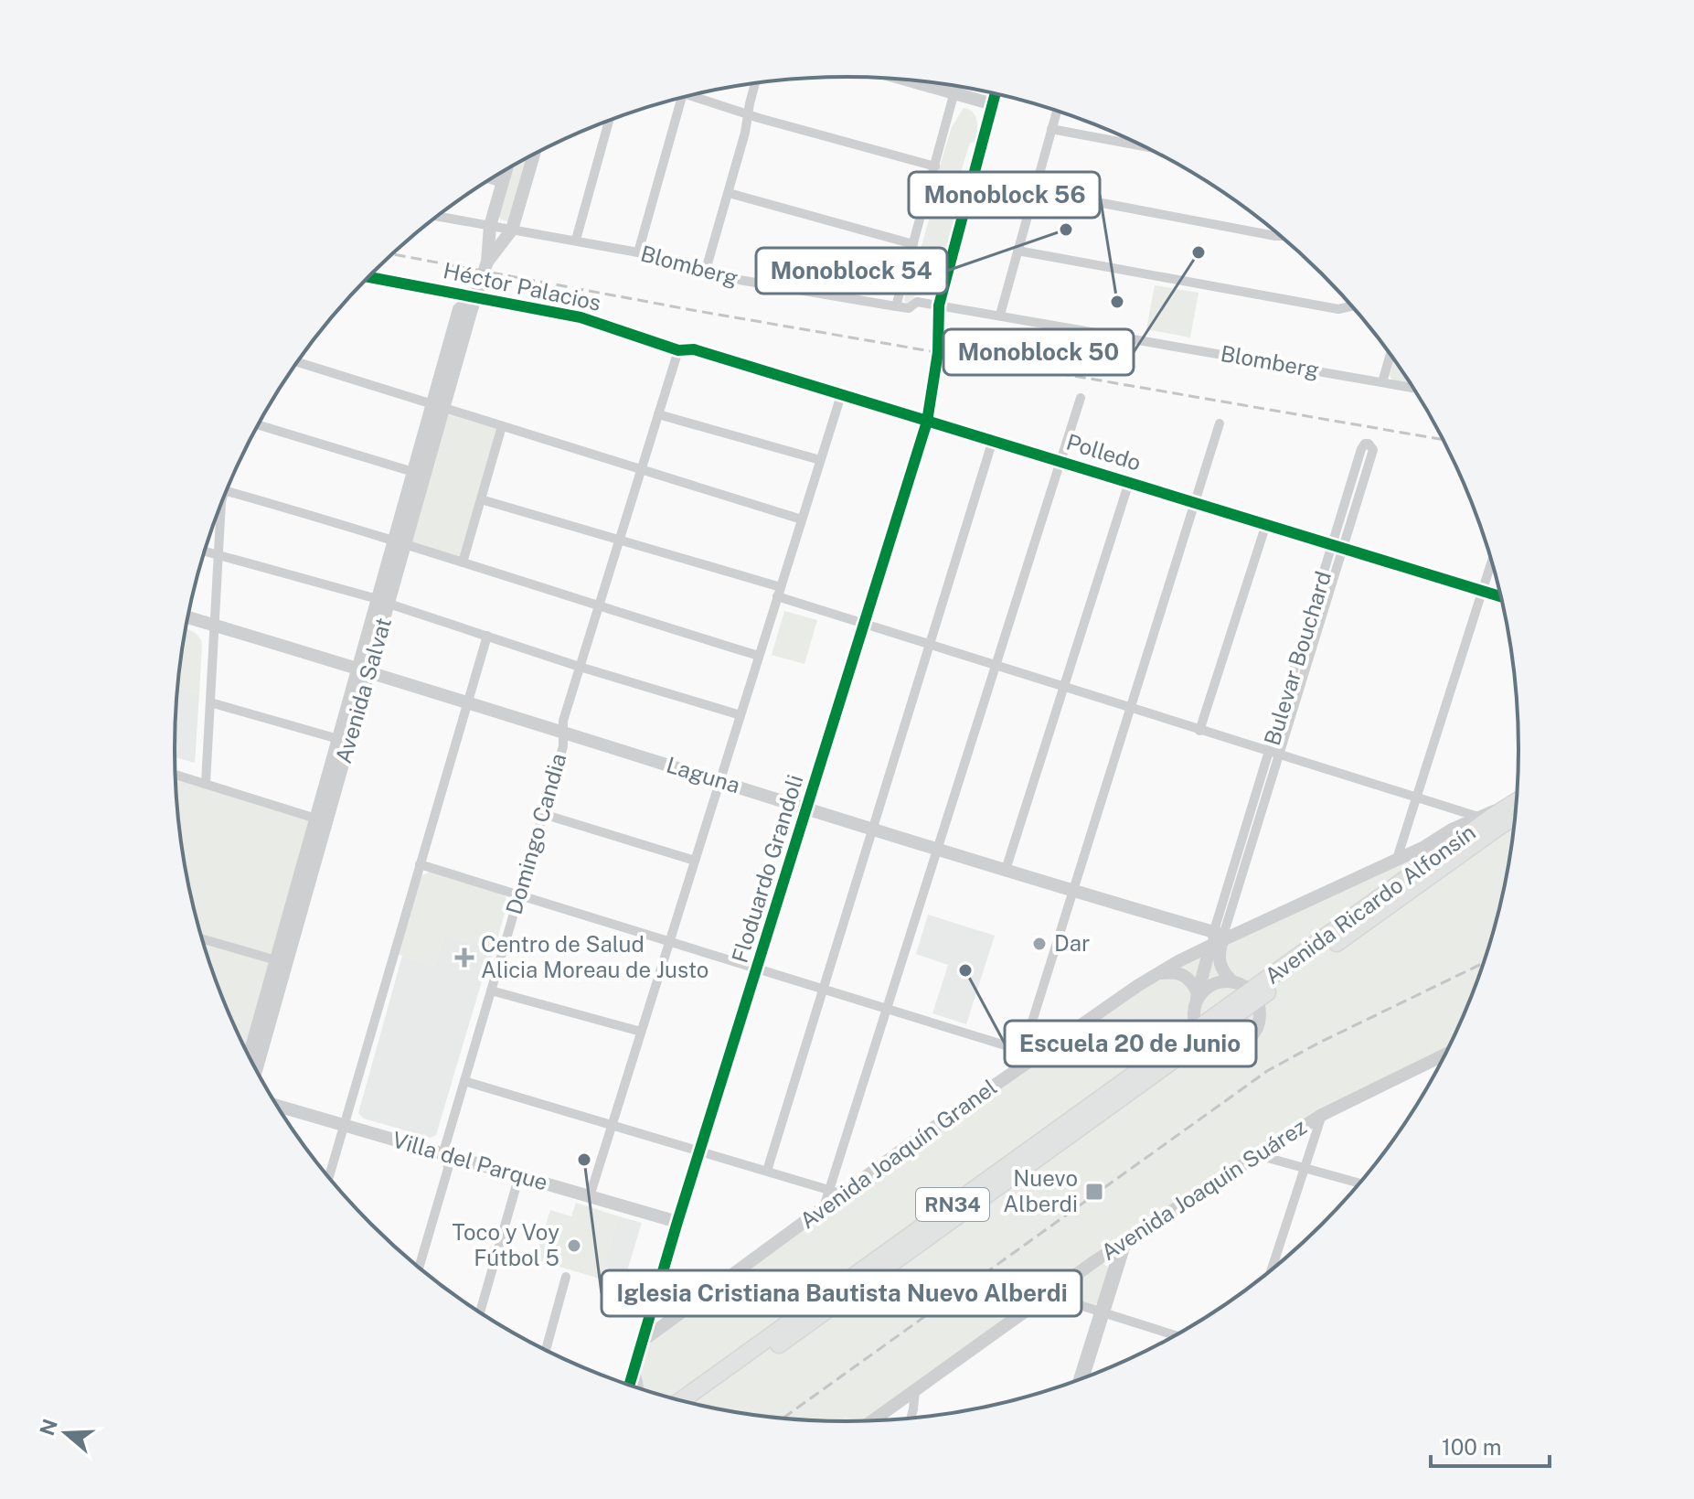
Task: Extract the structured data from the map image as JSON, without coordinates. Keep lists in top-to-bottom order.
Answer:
{
  "streets": {
    "highway": ["Avenida Ricardo Alfonsín", "RN34"],
    "street": [
      "Blomberg",
      "Héctor Palacios",
      "Polledo",
      "Bulevar Bouchard",
      "Avenida Salvat",
      "Laguna",
      "Domingo Candia",
      "Floduardo Grandoli",
      "Avenida Joaquín Granel",
      "Villa del Parque",
      "Avenida Joaquín Suárez"
    ]
  },
  "crossings": [
    ["Blomberg", "Avenida Salvat"],
    ["Blomberg", "Floduardo Grandoli"],
    ["Héctor Palacios", "Polledo"],
    ["Héctor Palacios", "Avenida Salvat"],
    ["Héctor Palacios", "Domingo Candia"],
    ["Polledo", "Bulevar Bouchard"],
    ["Polledo", "Domingo Candia"],
    ["Polledo", "Floduardo Grandoli"],
    ["Bulevar Bouchard", "Laguna"],
    ["Bulevar Bouchard", "Avenida Ricardo Alfonsín"],
    ["Bulevar Bouchard", "Avenida Joaquín Granel"],
    ["Avenida Salvat", "Laguna"],
    ["Laguna", "Domingo Candia"],
    ["Laguna", "Floduardo Grandoli"],
    ["Laguna", "Avenida Joaquín Granel"],
    ["Domingo Candia", "Villa del Parque"],
    ["Floduardo Grandoli", "Avenida Joaquín Granel"],
    ["Floduardo Grandoli", "Villa del Parque"]
  ],
  "places": {
    "other": [
      "Monoblock 54",
      "Monoblock 50",
      "Monoblock 56",
      "Dar",
      "Escuela 20 de Junio",
      "Iglesia Cristiana Bautista Nuevo Alberdi",
      "Toco y Voy Fútbol 5"
    ],
    "health": ["Centro de Salud Alicia Moreau de Justo"],
    "transit": ["Nuevo Alberdi"]
  },
  "scale_bar": "100 m",
  "north": "left"
}
